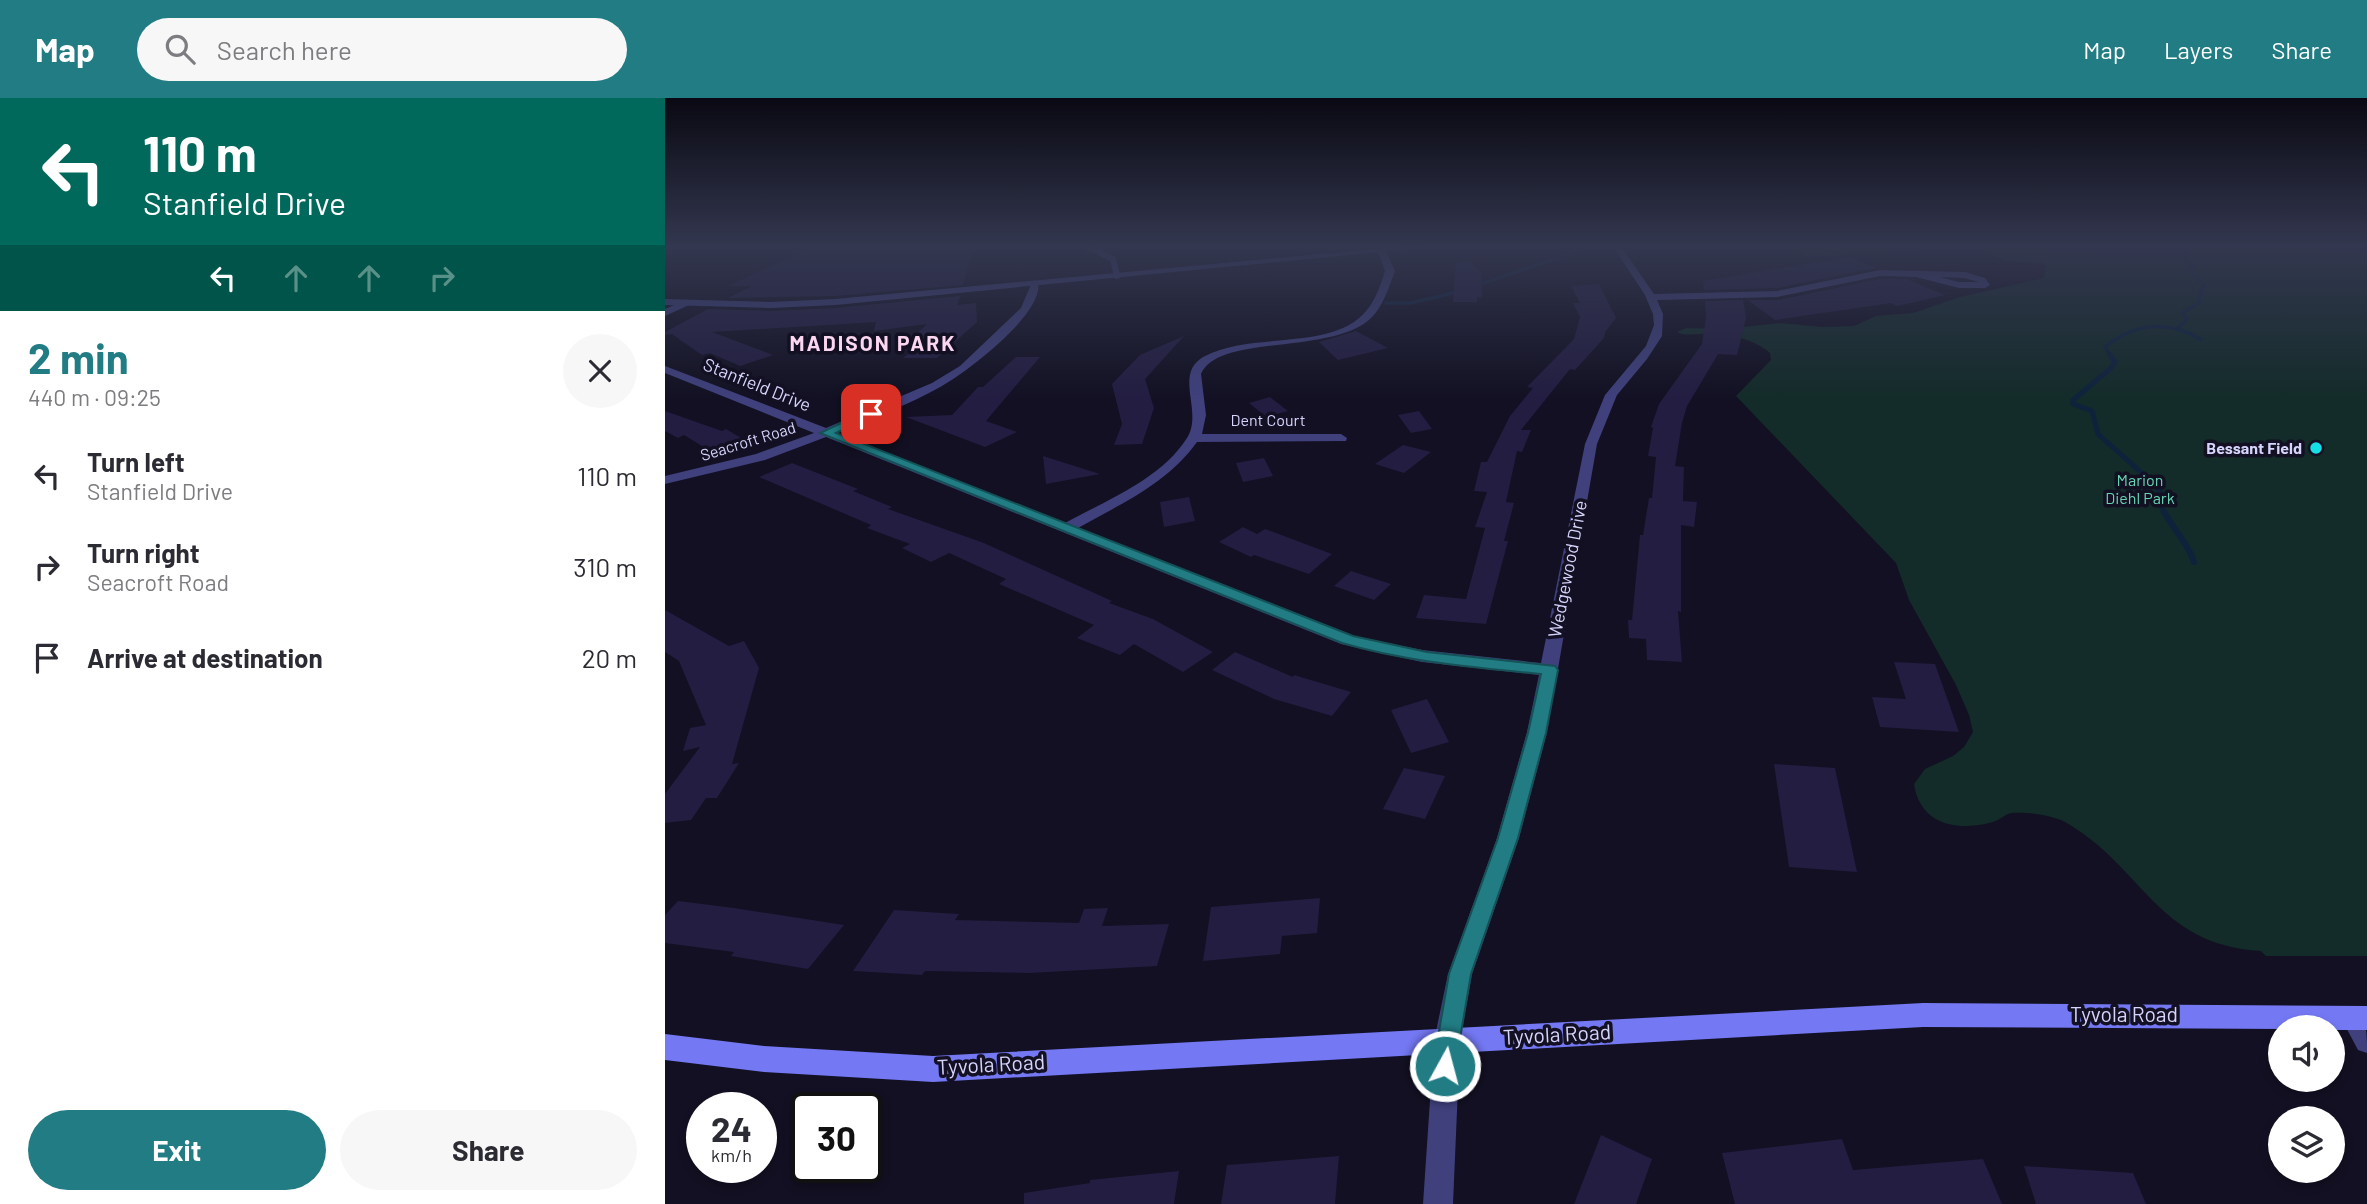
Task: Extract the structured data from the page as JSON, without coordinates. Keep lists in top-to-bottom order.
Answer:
{
  "streets": {
    "main road": ["Tyvola Road"],
    "street": [
      "Stanfield Drive",
      "Dent Court",
      "Seacroft Road",
      "Wedgewood Drive"
    ]
  },
  "crossings": [
    ["Stanfield Drive", "Seacroft Road"],
    ["Stanfield Drive", "Wedgewood Drive"],
    ["Wedgewood Drive", "Tyvola Road"]
  ],
  "districts": ["MADISON PARK"],
  "parks": ["Marion Diehl Park"],
  "places": ["Bessant Field"],
  "page": {
    "header": "Map",
    "search": "Search here",
    "nav": ["Map", "Layers", "Share"],
    "turn": ["110 m", "Stanfield Drive"],
    "heading": ["2 min", "440 m · 09:25"],
    "list": [
      {
        "name": "Turn left",
        "note": "Stanfield Drive",
        "value": "110 m"
      },
      {
        "name": "Turn right",
        "note": "Seacroft Road",
        "value": "310 m"
      },
      {
        "name": "Arrive at destination",
        "value": "20 m"
      }
    ],
    "speed": "24 km/h",
    "limit": "30",
    "buttons": ["Exit", "Share"]
  }
}
